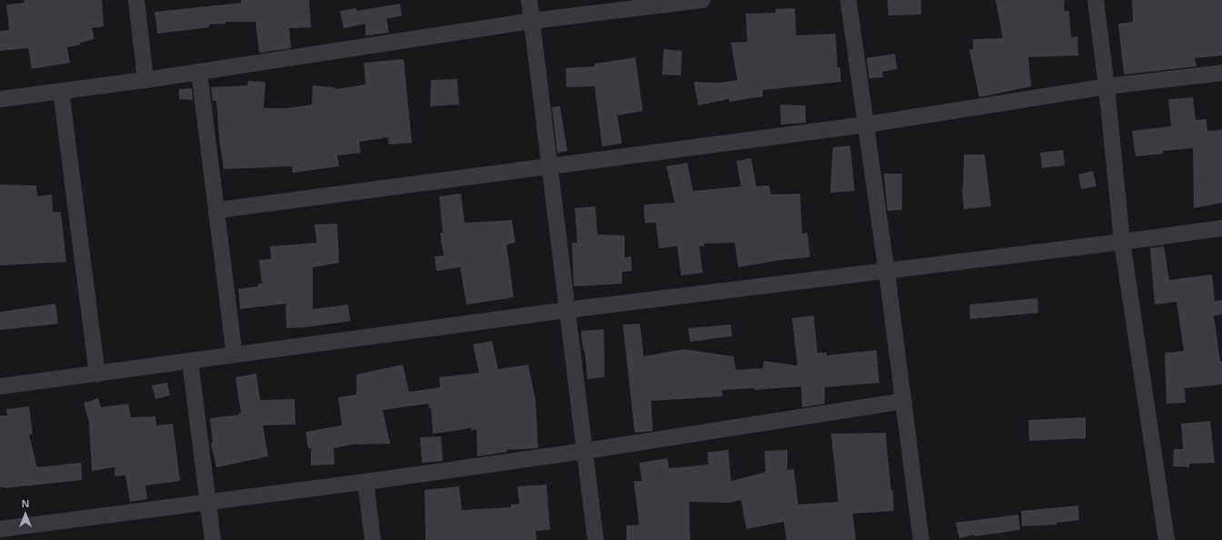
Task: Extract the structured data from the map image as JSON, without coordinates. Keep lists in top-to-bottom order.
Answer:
{
  "north": "top"
}
